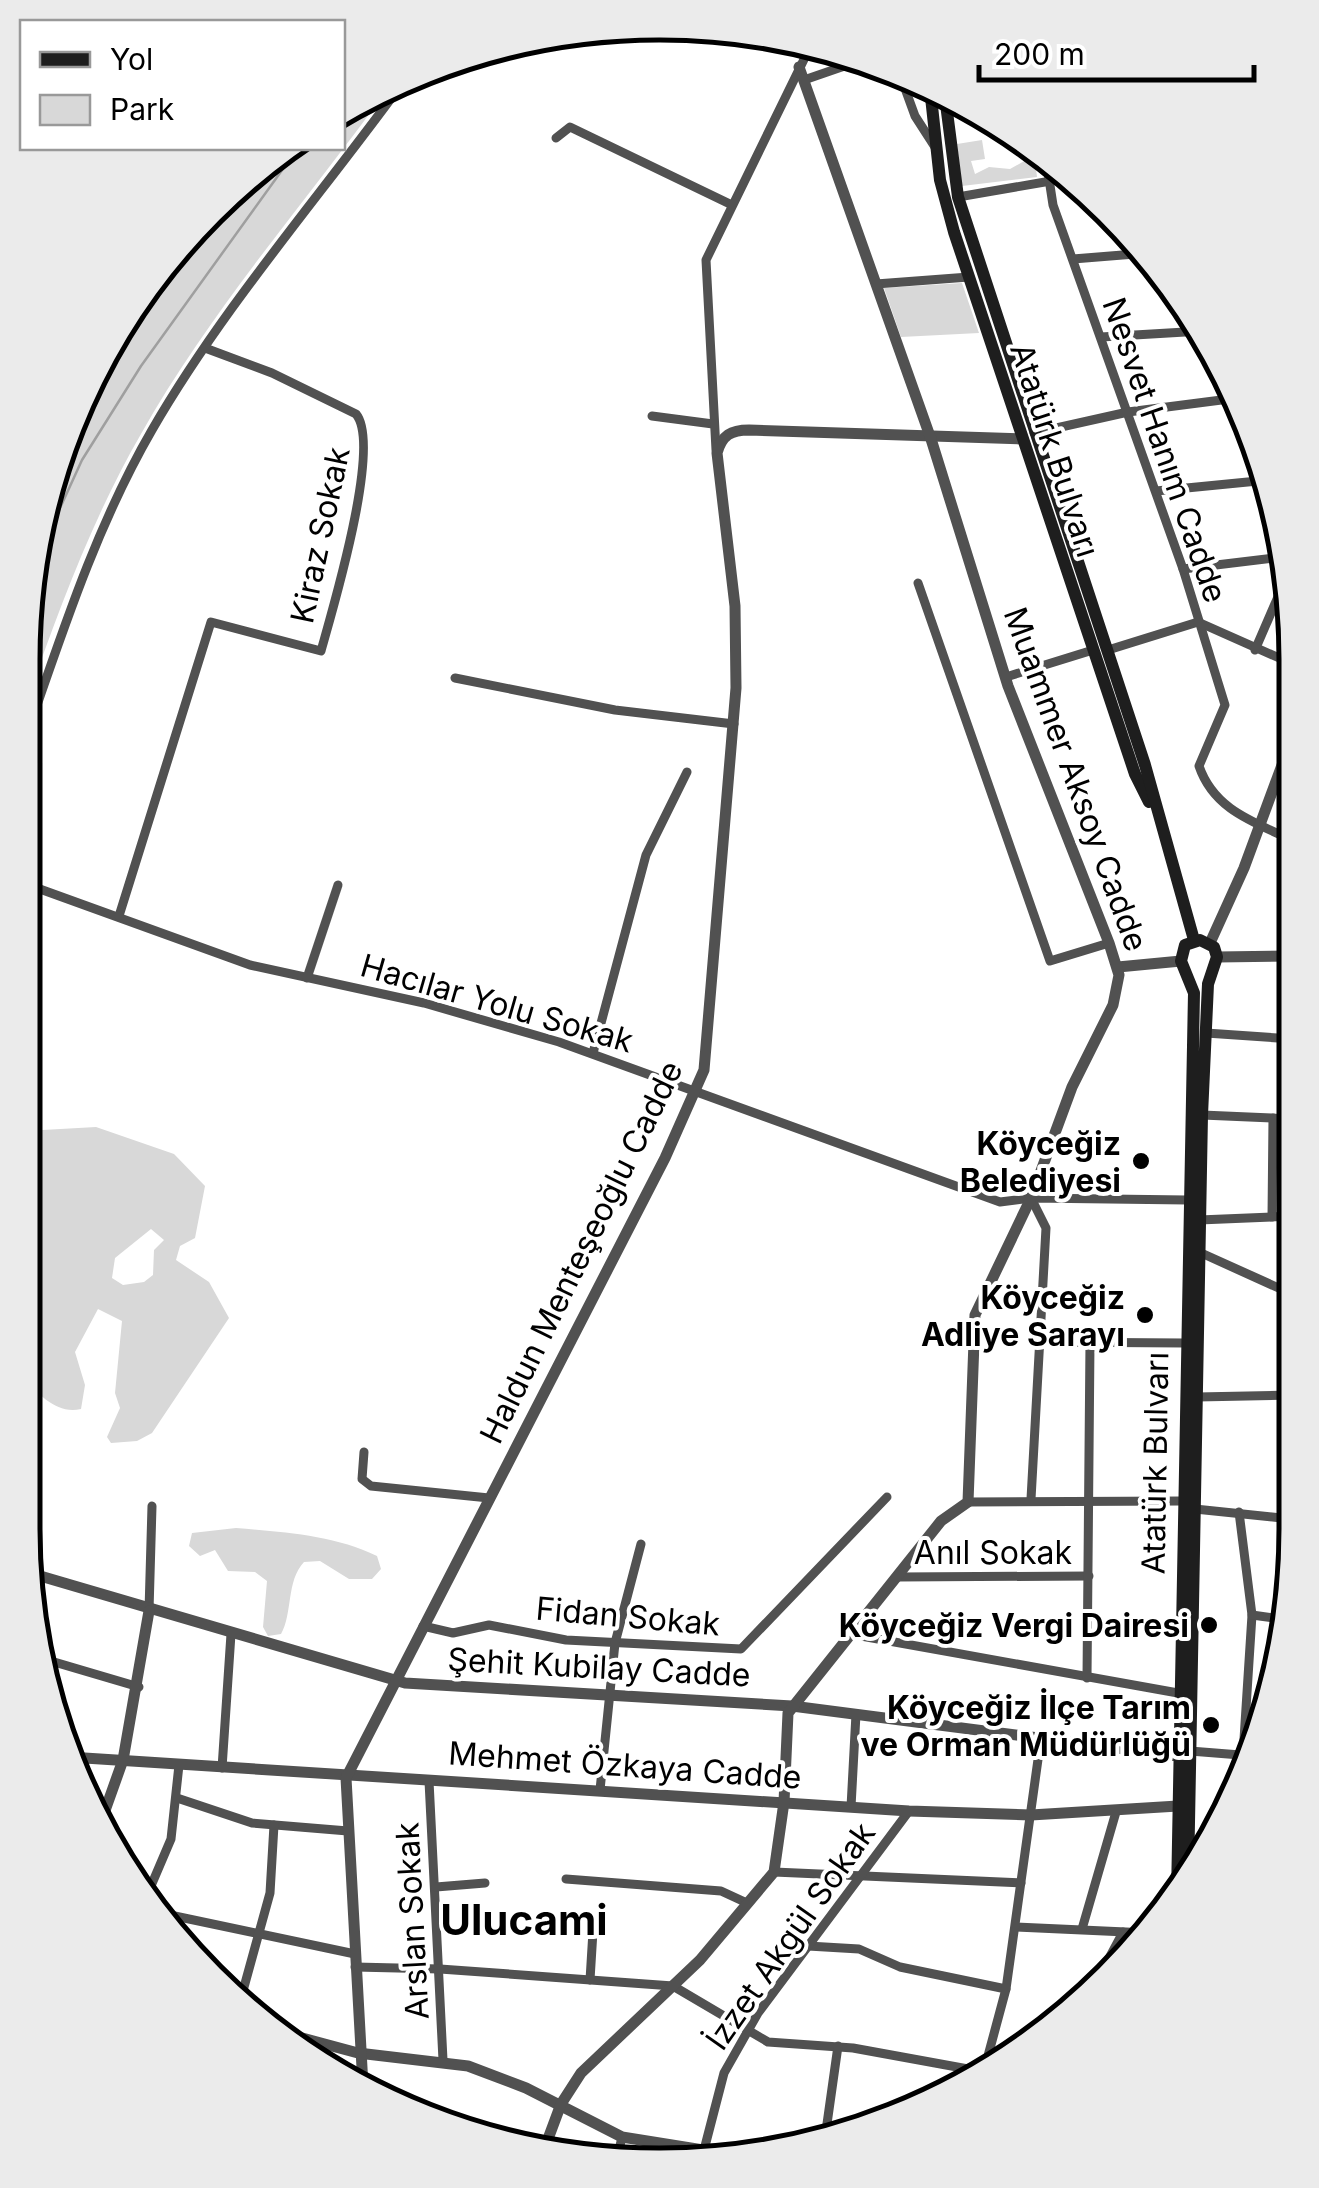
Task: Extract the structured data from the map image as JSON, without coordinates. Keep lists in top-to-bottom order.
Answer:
{
  "streets": {
    "main road": ["Atatürk Bulvarı"],
    "street": [
      "Nesvet Hanım Cadde",
      "Kiraz Sokak",
      "Muammer Aksoy Cadde",
      "Hacılar Yolu Sokak",
      "Haldun Menteşeoğlu Cadde",
      "Anıl Sokak",
      "Fidan Sokak",
      "Şehit Kubilay Cadde",
      "Mehmet Özkaya Cadde",
      "Arslan Sokak",
      "İzzet Akgül Sokak"
    ]
  },
  "crossings": [
    ["Atatürk Bulvarı", "Hacılar Yolu Sokak"],
    ["Atatürk Bulvarı", "Şehit Kubilay Cadde"],
    ["Atatürk Bulvarı", "Mehmet Özkaya Cadde"],
    ["Kiraz Sokak", "Hacılar Yolu Sokak"],
    ["Muammer Aksoy Cadde", "Hacılar Yolu Sokak"],
    ["Hacılar Yolu Sokak", "Haldun Menteşeoğlu Cadde"],
    ["Haldun Menteşeoğlu Cadde", "Fidan Sokak"],
    ["Haldun Menteşeoğlu Cadde", "Şehit Kubilay Cadde"],
    ["Haldun Menteşeoğlu Cadde", "Mehmet Özkaya Cadde"],
    ["Mehmet Özkaya Cadde", "Arslan Sokak"],
    ["Mehmet Özkaya Cadde", "İzzet Akgül Sokak"]
  ],
  "districts": ["Ulucami"],
  "places": [
    "Köyceğiz Belediyesi",
    "Köyceğiz Adliye Sarayı",
    "Köyceğiz Vergi Dairesi",
    "Köyceğiz İlçe Tarım ve Orman Müdürlüğü"
  ],
  "legend": ["Yol", "Park"],
  "scale_bar": "200 m"
}
